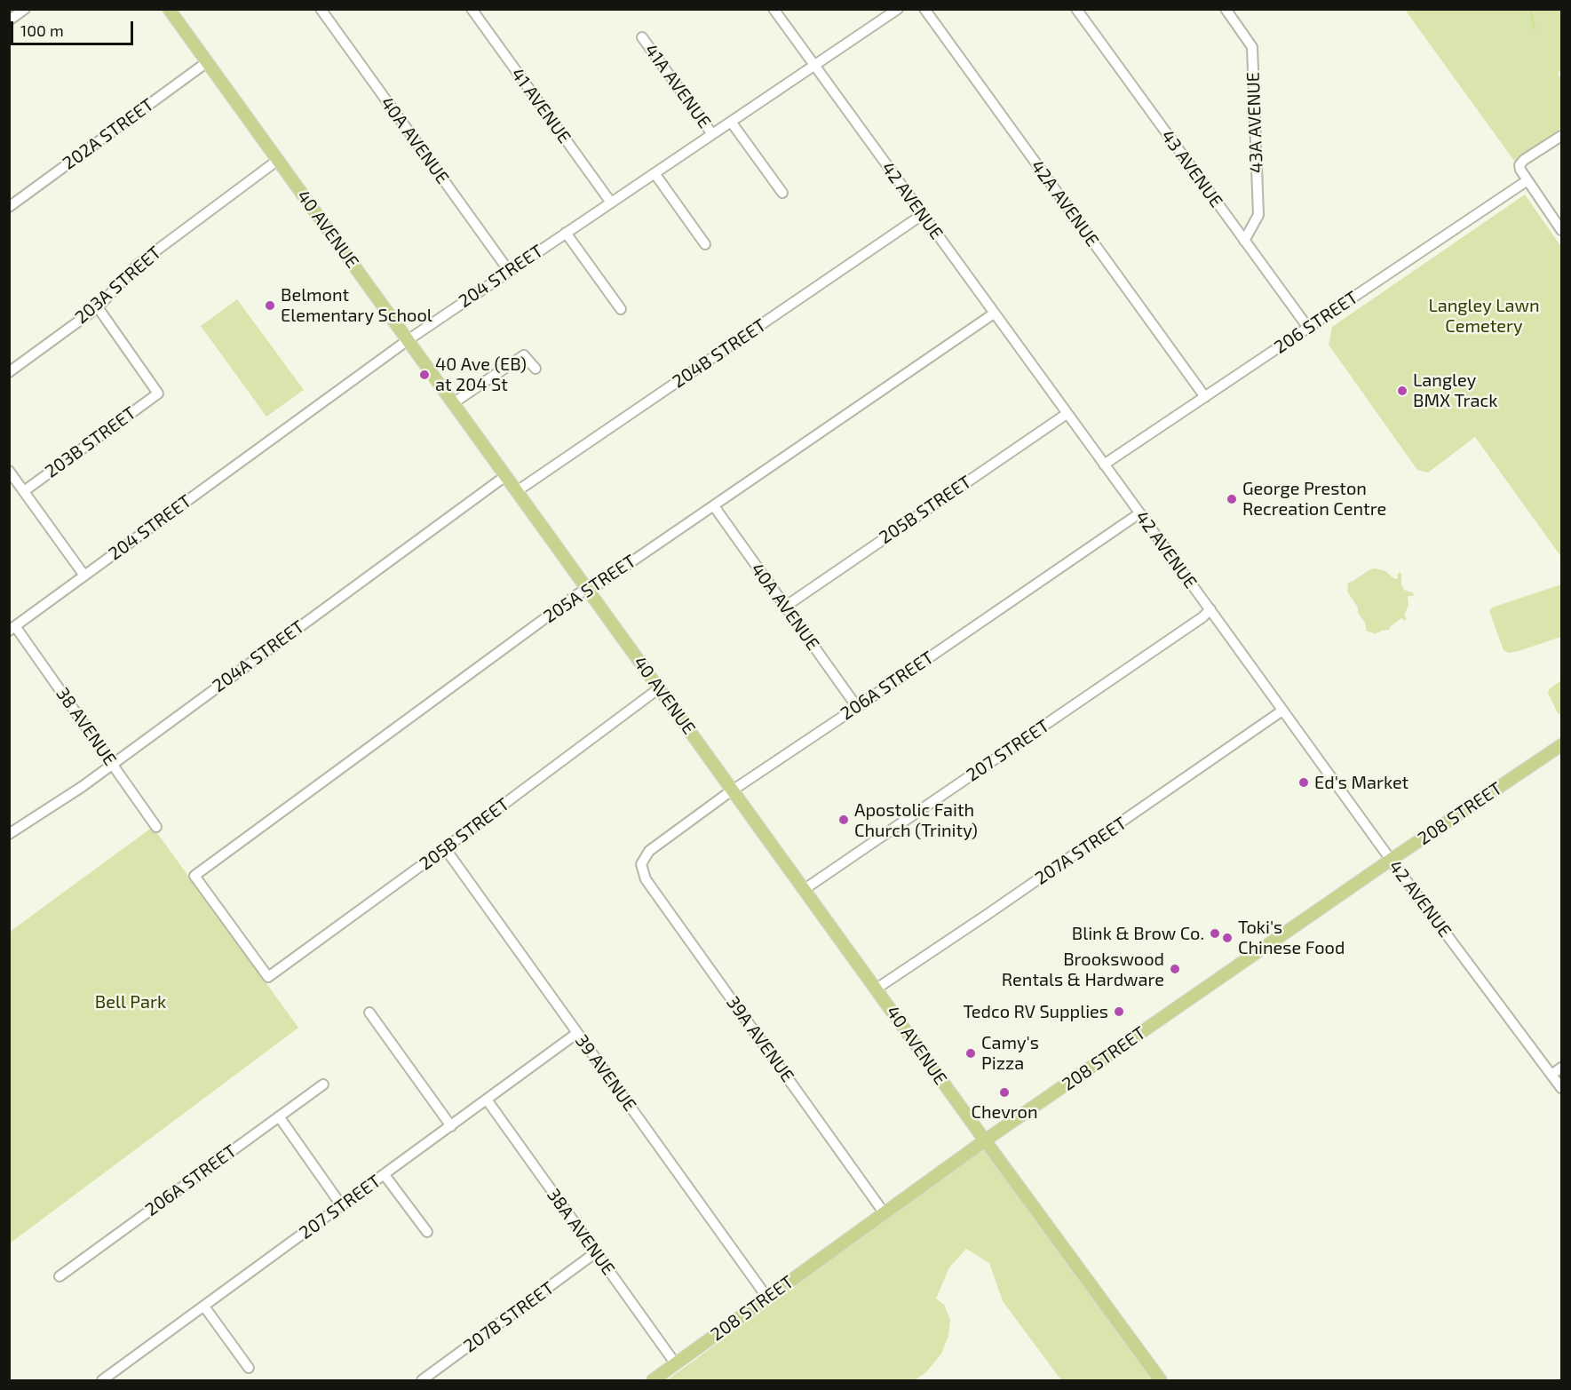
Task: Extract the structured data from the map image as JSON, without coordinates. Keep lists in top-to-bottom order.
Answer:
{
  "streets": {
    "main road": ["40 AVENUE", "208 STREET"],
    "street": [
      "41A AVENUE",
      "41 AVENUE",
      "43A AVENUE",
      "202A STREET",
      "40A AVENUE",
      "43 AVENUE",
      "42 AVENUE",
      "42A AVENUE",
      "204 STREET",
      "203A STREET",
      "206 STREET",
      "204B STREET",
      "203B STREET",
      "205B STREET",
      "205A STREET",
      "204A STREET",
      "206A STREET",
      "38 AVENUE",
      "207 STREET",
      "207A STREET",
      "39A AVENUE",
      "39 AVENUE",
      "38A AVENUE",
      "207B STREET"
    ]
  },
  "crossings": [
    ["41A AVENUE", "204 STREET"],
    ["41 AVENUE", "204 STREET"],
    ["43A AVENUE", "43 AVENUE"],
    ["202A STREET", "40 AVENUE"],
    ["40A AVENUE", "204 STREET"],
    ["40A AVENUE", "205B STREET"],
    ["40A AVENUE", "205A STREET"],
    ["40A AVENUE", "206A STREET"],
    ["43 AVENUE", "206 STREET"],
    ["42 AVENUE", "204 STREET"],
    ["42 AVENUE", "206 STREET"],
    ["42 AVENUE", "204B STREET"],
    ["42 AVENUE", "205B STREET"],
    ["42 AVENUE", "205A STREET"],
    ["42 AVENUE", "206A STREET"],
    ["42 AVENUE", "207 STREET"],
    ["42 AVENUE", "208 STREET"],
    ["42 AVENUE", "207A STREET"],
    ["42A AVENUE", "206 STREET"],
    ["40 AVENUE", "204 STREET"],
    ["40 AVENUE", "203A STREET"],
    ["40 AVENUE", "204B STREET"],
    ["40 AVENUE", "205B STREET"],
    ["40 AVENUE", "205A STREET"],
    ["40 AVENUE", "204A STREET"],
    ["40 AVENUE", "206A STREET"],
    ["40 AVENUE", "207 STREET"],
    ["40 AVENUE", "208 STREET"],
    ["40 AVENUE", "207A STREET"],
    ["204 STREET", "38 AVENUE"],
    ["203A STREET", "203B STREET"],
    ["205B STREET", "205A STREET"],
    ["205B STREET", "39 AVENUE"],
    ["204A STREET", "38 AVENUE"],
    ["206A STREET", "39A AVENUE"],
    ["207 STREET", "39 AVENUE"],
    ["207 STREET", "38A AVENUE"],
    ["208 STREET", "39A AVENUE"],
    ["208 STREET", "39 AVENUE"],
    ["208 STREET", "38A AVENUE"],
    ["38A AVENUE", "207B STREET"]
  ],
  "parks": ["Langley Lawn Cemetery", "Bell Park"],
  "places": [
    "Belmont Elementary School",
    "40 Ave (EB) at 204 St",
    "Langley BMX Track",
    "George Preston Recreation Centre",
    "Ed's Market",
    "Apostolic Faith Church (Trinity)",
    "Blink & Brow Co.",
    "Toki's Chinese Food",
    "Brookswood Rentals & Hardware",
    "Tedco RV Supplies",
    "Camy's Pizza",
    "Chevron"
  ],
  "scale_bar": "100 m"
}
